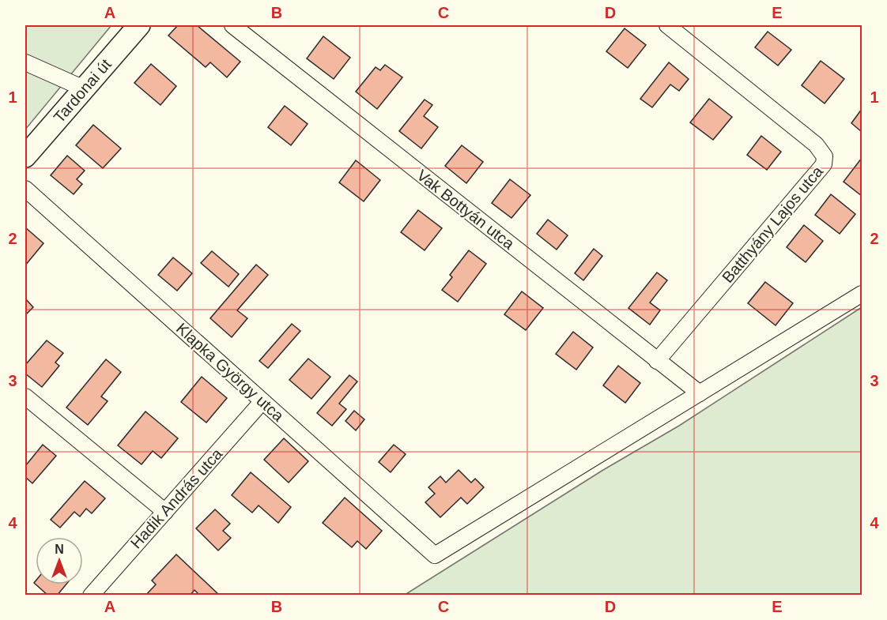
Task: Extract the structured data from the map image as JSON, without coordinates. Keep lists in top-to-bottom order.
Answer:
{
  "streets": {
    "street": [
      "Tardonai út",
      "Vak Bottyán utca",
      "Batthyány Lajos utca",
      "Klapka György utca",
      "Hadik András utca"
    ]
  },
  "crossings": [
    ["Vak Bottyán utca", "Batthyány Lajos utca"],
    ["Vak Bottyán utca", "Klapka György utca"],
    ["Klapka György utca", "Hadik András utca"]
  ],
  "north": "top",
  "grid": {
    "columns": [
      "A",
      "B",
      "C",
      "D",
      "E"
    ],
    "rows": [
      "1",
      "2",
      "3",
      "4"
    ]
  }
}
